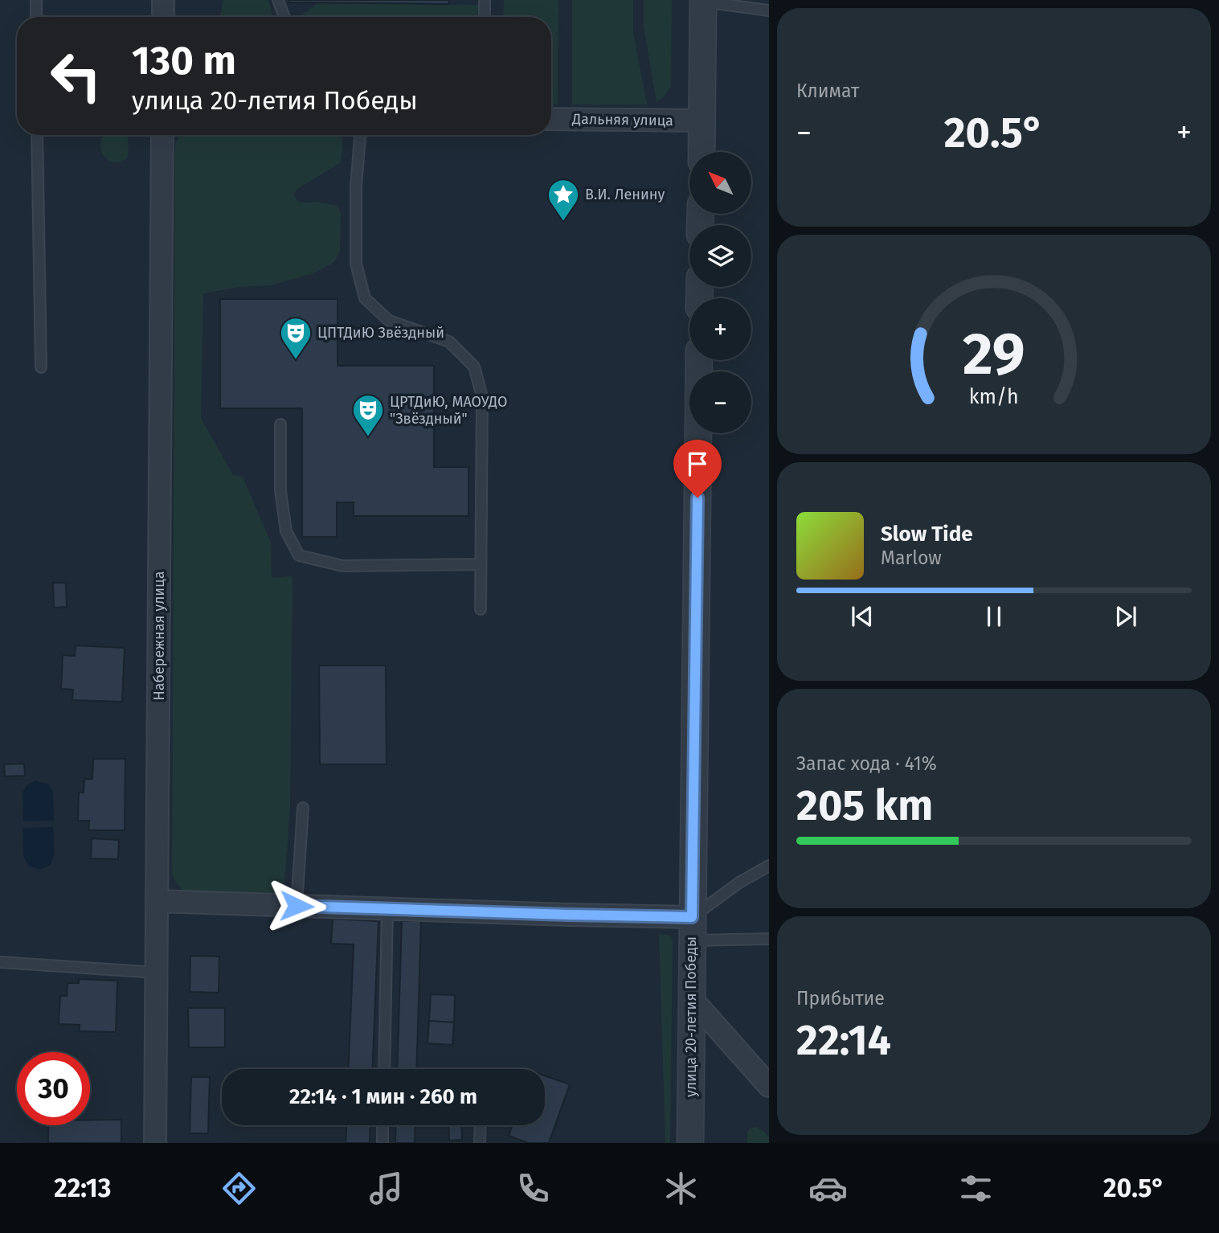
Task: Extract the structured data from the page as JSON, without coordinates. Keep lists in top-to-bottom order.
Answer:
{
  "streets": {
    "street": ["Дальняя улица", "Набережная улица", "улица 20-летия Победы"]
  },
  "places": {
    "place": ["В.И. Ленину"],
    "theatre": ["ЦПТДиЮ Звёздный", "ЦРТДиЮ, МАОУДО \"Звёздный\""]
  },
  "north": "top left",
  "page": {
    "tile": [
      "Климат",
      ["Запас хода · 41%", "205 km"],
      ["Прибытие", "22:14"]
    ],
    "turn": ["130 m", "улица 20-летия Победы"],
    "heat": ["−", "20.5°", "+"],
    "map_buttons": ["+", "−"],
    "song": ["Slow Tide", "Marlow"],
    "limit": "30",
    "trip": "22:14 · 1 мин · 260 m",
    "tabs": ["22:13", "20.5°"],
    "gauge": ["29", "km/h"]
  }
}
